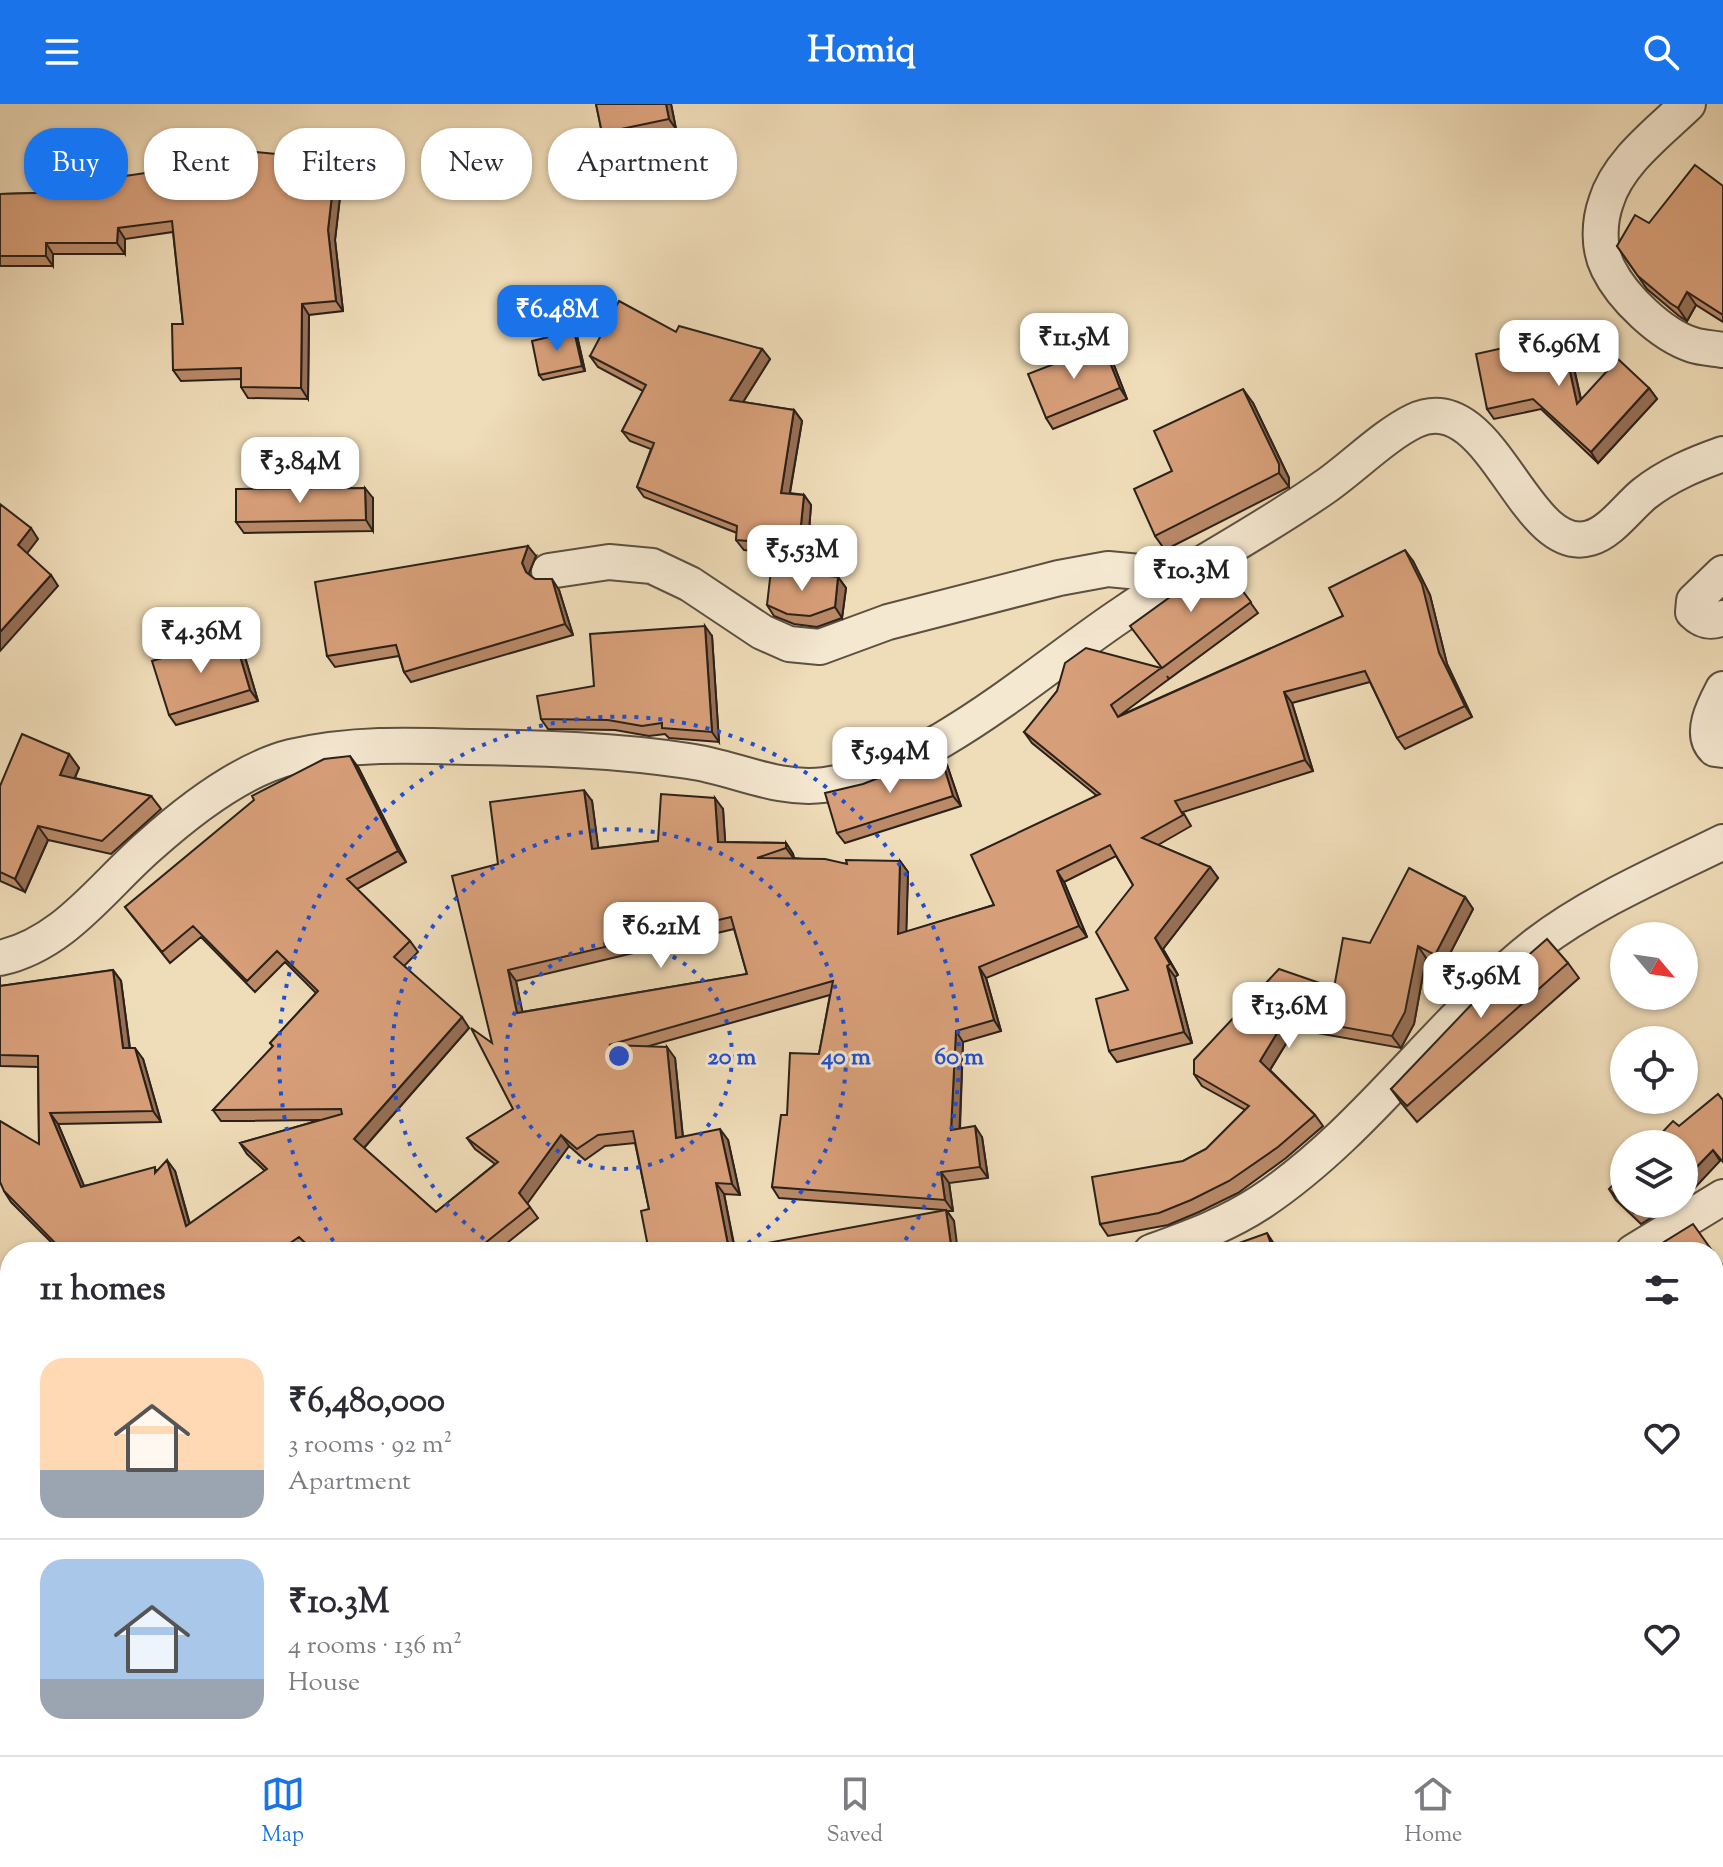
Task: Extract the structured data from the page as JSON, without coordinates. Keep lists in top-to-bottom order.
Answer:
{
  "north": "bottom right",
  "page": {
    "header": "Homiq",
    "chip": [
      "Buy",
      "Rent",
      "Filters",
      "New",
      "Apartment"
    ],
    "price": [
      "₹6.48M",
      "₹11.5M",
      "₹6.96M",
      "₹3.84M",
      "₹5.53M",
      "₹10.3M",
      "₹4.36M",
      "₹5.94M",
      "₹6.21M",
      "₹5.96M",
      "₹13.6M"
    ],
    "heading": "11 homes",
    "list": [
      {
        "name": "₹6,480,000",
        "note": "3 rooms · 92 m² · Apartment"
      },
      {
        "name": "₹10.3M",
        "note": "4 rooms · 136 m² · House"
      }
    ],
    "tabs": ["Map", "Saved", "Home"]
  },
  "rings": ["20 m", "40 m", "60 m"]
}
